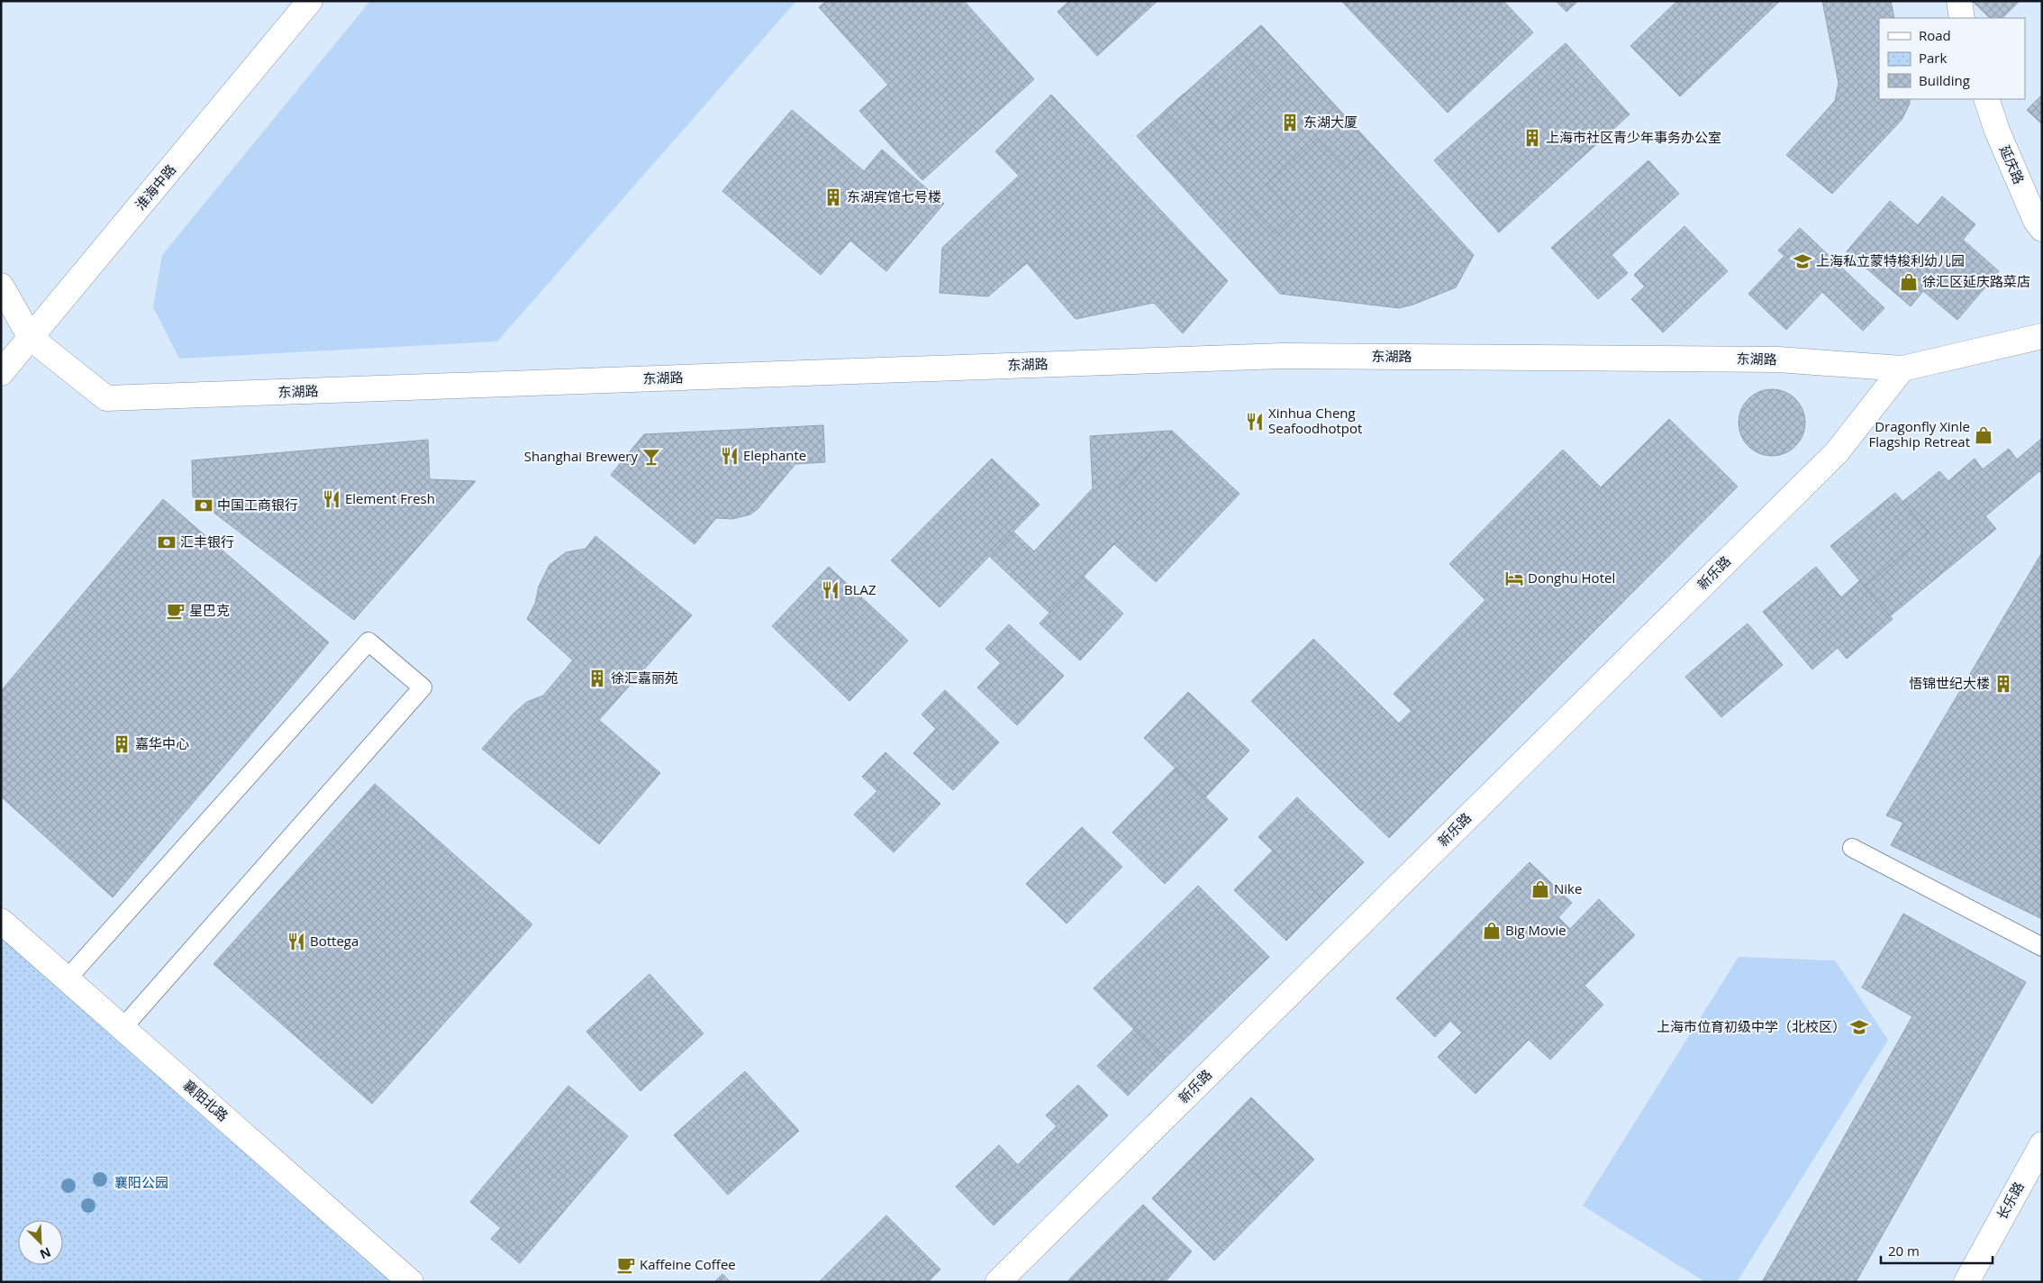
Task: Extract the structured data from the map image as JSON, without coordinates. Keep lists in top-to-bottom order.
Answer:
{
  "streets": {
    "street": [
      "延庆路",
      "淮海中路",
      "东湖路",
      "新乐路",
      "襄阳北路",
      "长乐路"
    ]
  },
  "crossings": [
    ["淮海中路", "东湖路"],
    ["东湖路", "新乐路"]
  ],
  "parks": ["襄阳公园"],
  "places": {
    "building": [
      "东湖大厦",
      "上海市社区青少年事务办公室",
      "东湖宾馆七号楼",
      "徐汇嘉丽苑",
      "悟锦世纪大楼",
      "嘉华中心"
    ],
    "school or university": ["上海私立蒙特梭利幼儿园", "上海市位育初级中学（北校区）"],
    "shop": [
      "徐汇区延庆路菜店",
      "Dragonfly Xinle Flagship Retreat",
      "Nike",
      "Big Movie"
    ],
    "restaurant": [
      "Xinhua Cheng Seafoodhotpot",
      "Elephante",
      "Element Fresh",
      "BLAZ",
      "Bottega"
    ],
    "bar": ["Shanghai Brewery"],
    "bank": ["中国工商银行", "汇丰银行"],
    "hotel": ["Donghu Hotel"],
    "cafe": ["星巴克", "Kaffeine Coffee"]
  },
  "legend": ["Road", "Park", "Building"],
  "scale_bar": "20 m",
  "north": "bottom right"
}
